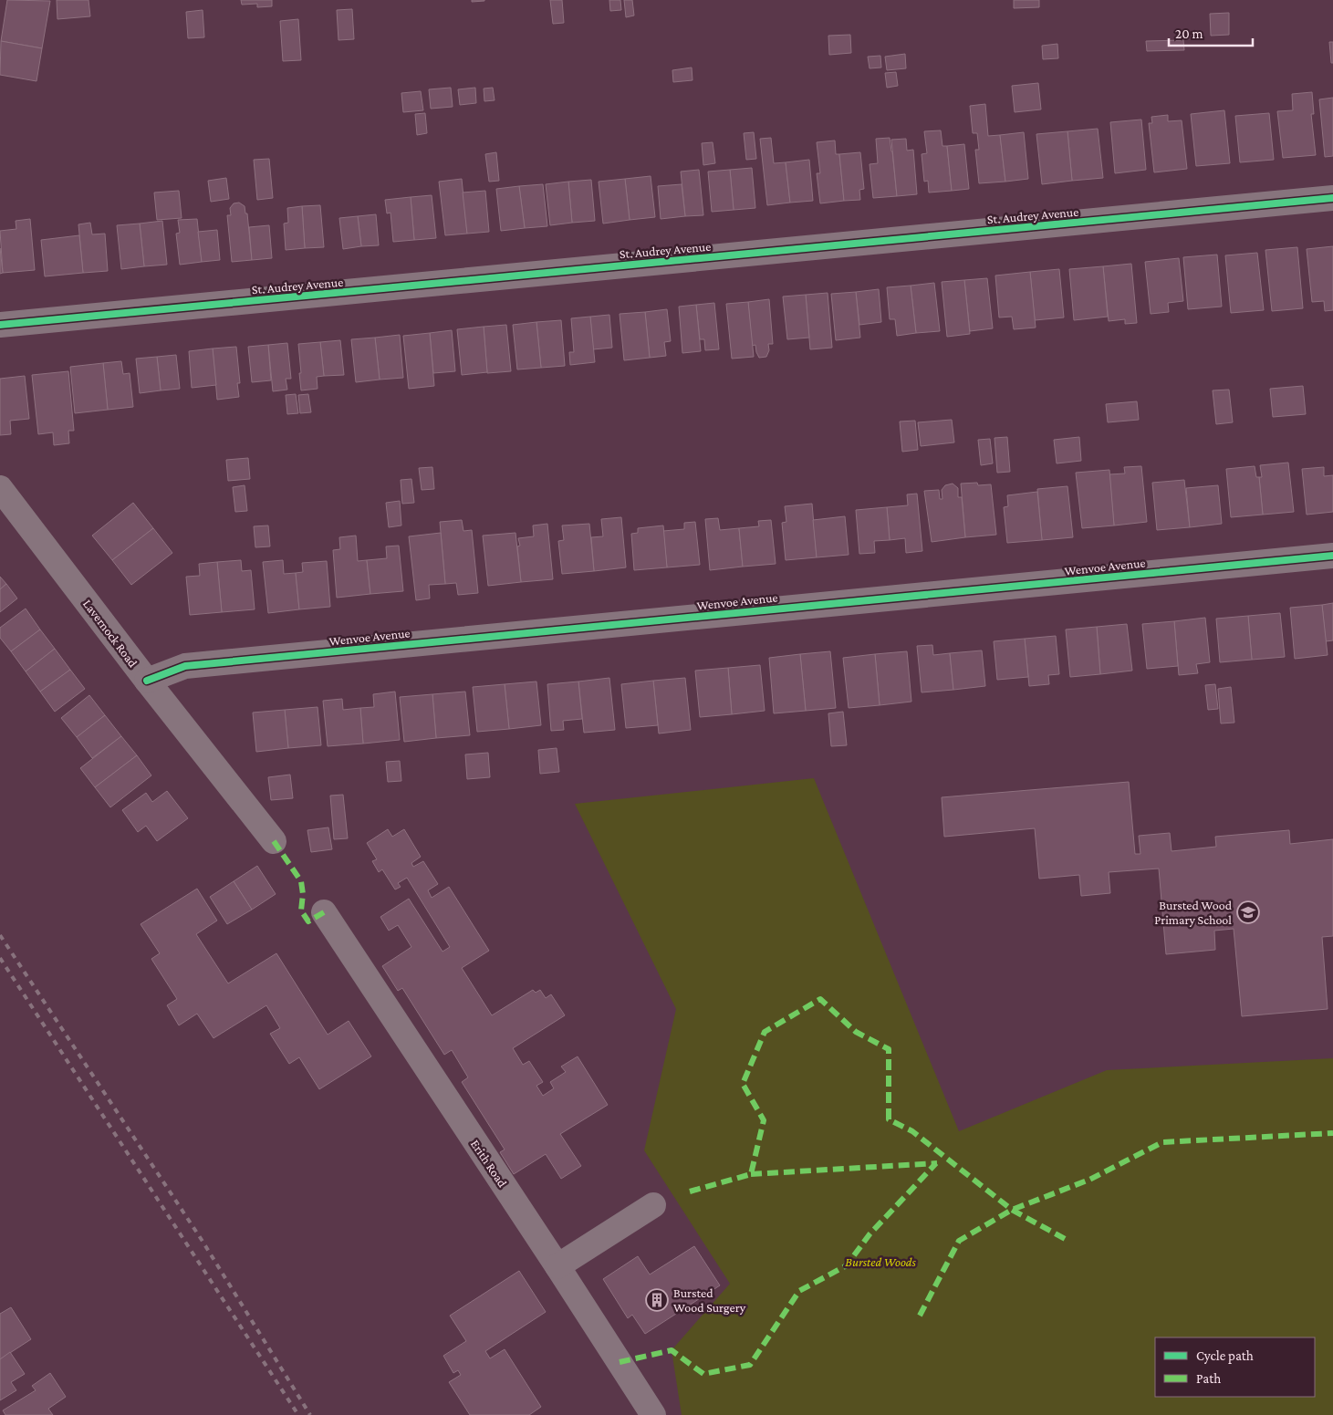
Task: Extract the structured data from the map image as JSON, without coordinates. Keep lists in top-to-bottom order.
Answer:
{
  "streets": {
    "street": [
      "St. Audrey Avenue",
      "Wenvoe Avenue",
      "Lavernock Road",
      "Erith Road"
    ]
  },
  "crossings": [
    ["Wenvoe Avenue", "Lavernock Road"]
  ],
  "parks": ["Bursted Woods"],
  "places": {
    "school or university": ["Bursted Wood Primary School"],
    "building": ["Bursted Wood Surgery"]
  },
  "legend": ["Cycle path", "Path"],
  "scale_bar": "20 m"
}
